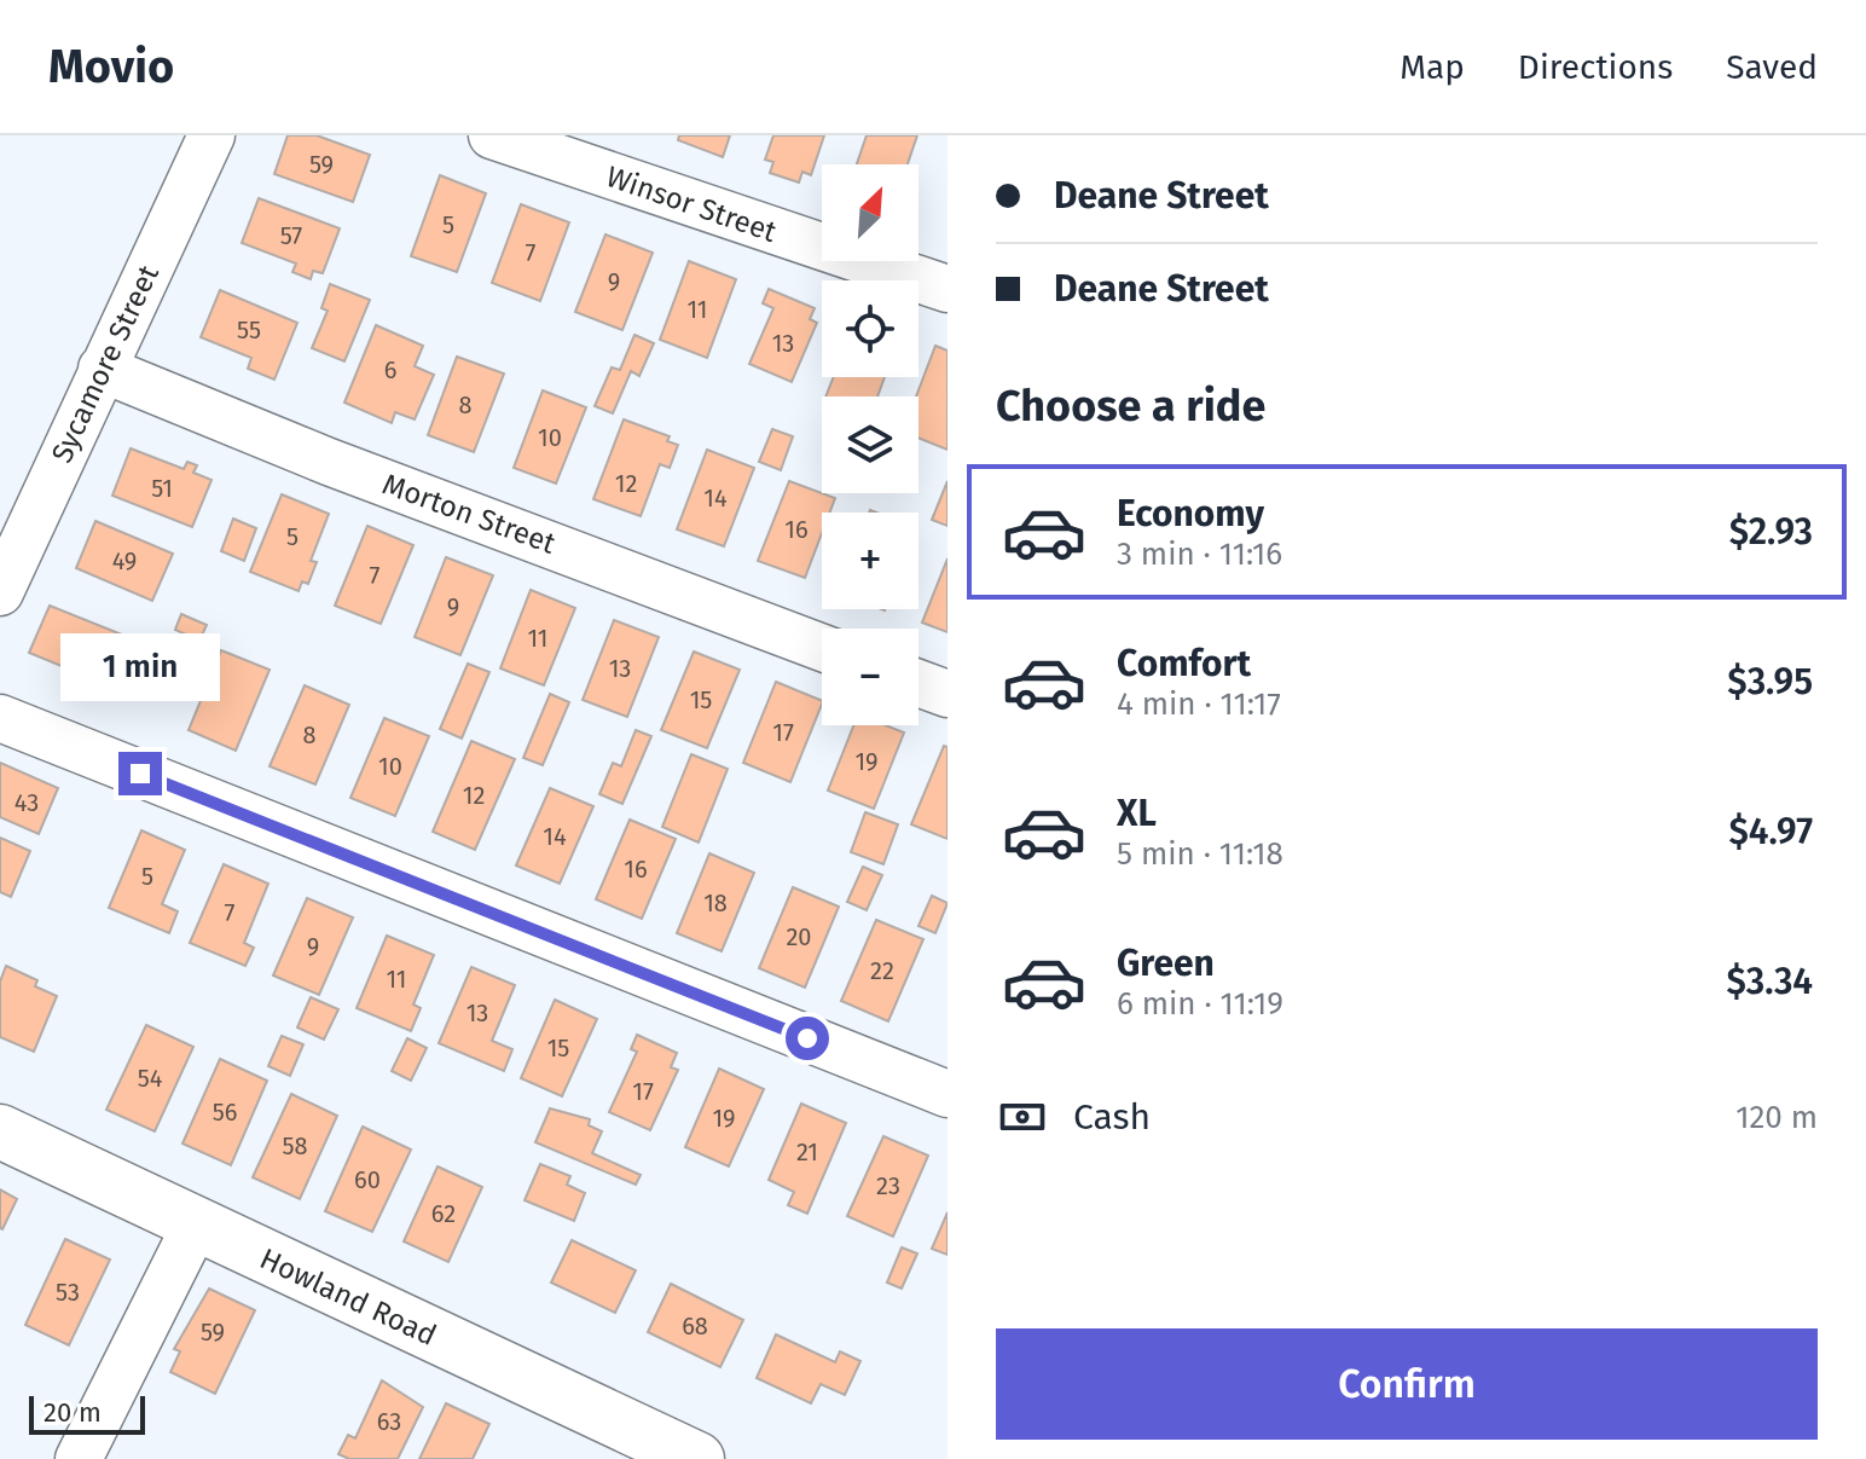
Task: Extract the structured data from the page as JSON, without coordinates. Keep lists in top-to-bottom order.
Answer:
{
  "streets": {
    "main road": ["Howland Road"],
    "street": ["Winsor Street", "Sycamore Street", "Morton Street"]
  },
  "crossings": [
    ["Sycamore Street", "Morton Street"]
  ],
  "house_numbers": [
    "59",
    "5",
    "57",
    "7",
    "9",
    "11",
    "55",
    "13",
    "6",
    "8",
    "10",
    "12",
    "51",
    "14",
    "16",
    "5",
    "49",
    "7",
    "9",
    "11",
    "13",
    "15",
    "17",
    "8",
    "19",
    "10",
    "12",
    "43",
    "14",
    "16",
    "5",
    "18",
    "7",
    "20",
    "9",
    "22",
    "11",
    "13",
    "15",
    "54",
    "17",
    "56",
    "19",
    "58",
    "21",
    "60",
    "23",
    "62",
    "53",
    "68",
    "59",
    "63"
  ],
  "scale_bar": "20 m",
  "north": "top right",
  "page": {
    "header": "Movio",
    "nav": ["Map", "Directions", "Saved"],
    "banner": ["Deane Street", "Deane Street"],
    "map_buttons": ["+", "−"],
    "heading": "Choose a ride",
    "list": [
      {
        "name": "Economy",
        "note": "3 min · 11:16",
        "value": "$2.93"
      },
      {
        "name": "Comfort",
        "note": "4 min · 11:17",
        "value": "$3.95"
      },
      {
        "name": "XL",
        "note": "5 min · 11:18",
        "value": "$4.97"
      },
      {
        "name": "Green",
        "note": "6 min · 11:19",
        "value": "$3.34"
      }
    ],
    "bubble": "1 min",
    "pay": ["Cash", "120 m"],
    "buttons": "Confirm",
    "scale": "20 m"
  }
}
